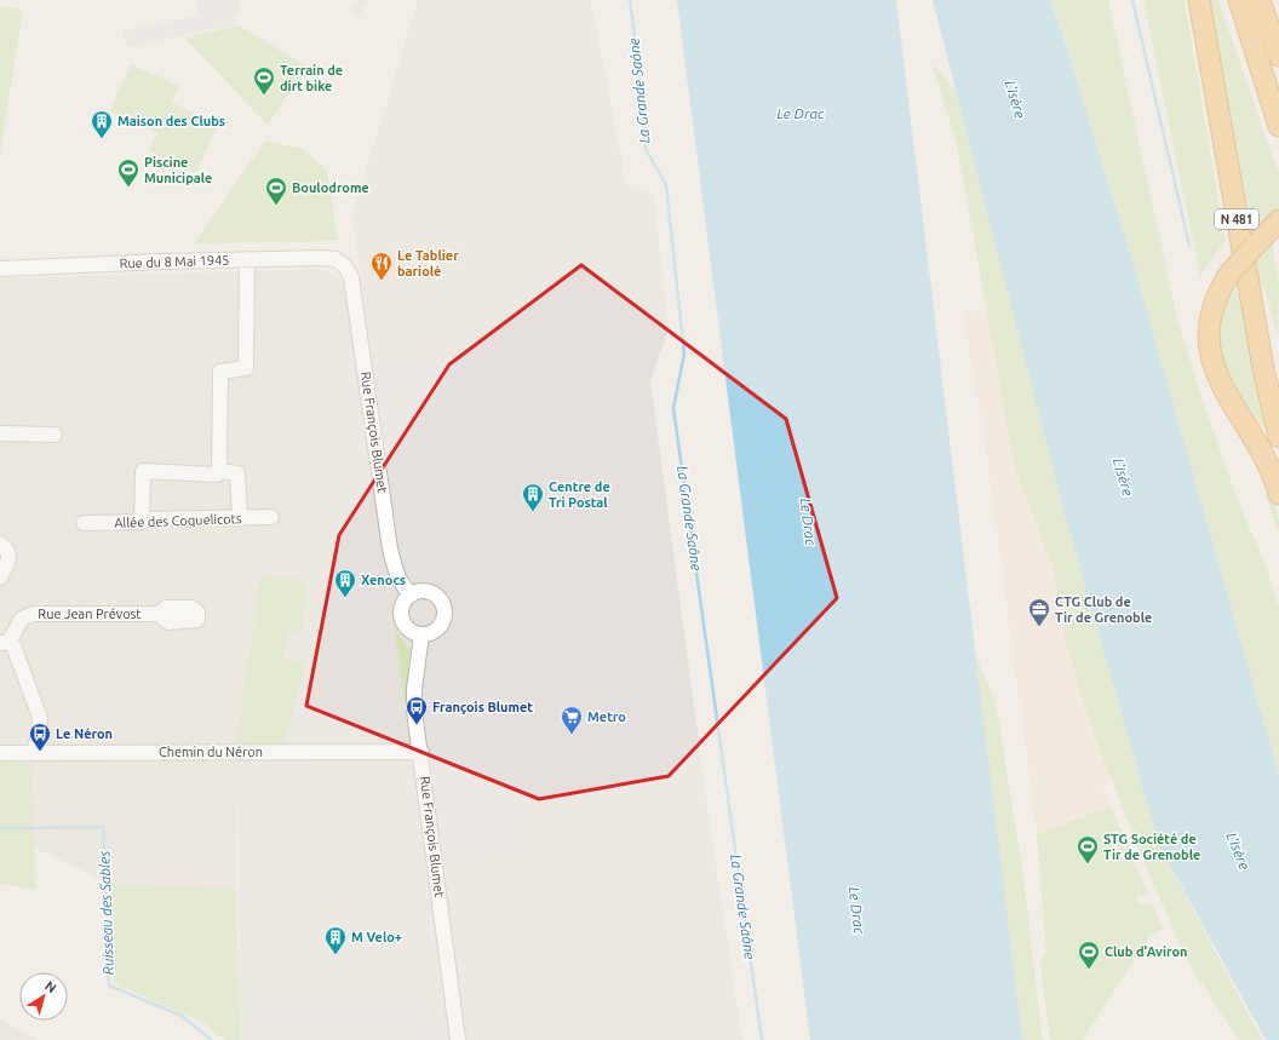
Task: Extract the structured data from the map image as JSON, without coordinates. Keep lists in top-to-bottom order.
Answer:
{
  "streets": {
    "highway": ["N 481"],
    "street": [
      "Rue du 8 Mai 1945",
      "Rue François Blumet",
      "Allée des Coquelicots",
      "Rue Jean Prévost",
      "Chemin du Néron"
    ]
  },
  "crossings": [
    ["Rue du 8 Mai 1945", "Rue François Blumet"],
    ["Rue François Blumet", "Chemin du Néron"],
    ["Rue Jean Prévost", "Chemin du Néron"]
  ],
  "water": [
    "La Grande Saône",
    "L'Isère",
    "Le Drac",
    "Ruisseau des Sables"
  ],
  "places": {
    "sports": [
      "Terrain de dirt bike",
      "Piscine Municipale",
      "Boulodrome",
      "STG Société de Tir de Grenoble",
      "Club d'Aviron"
    ],
    "building": [
      "Maison des Clubs",
      "Centre de Tri Postal",
      "Xenocs",
      "M Velo+"
    ],
    "restaurant": ["Le Tablier bariolé"],
    "office": ["CTG Club de Tir de Grenoble"],
    "bus stop": ["François Blumet", "Le Néron"],
    "supermarket": ["Metro"]
  },
  "north": "top right"
}
